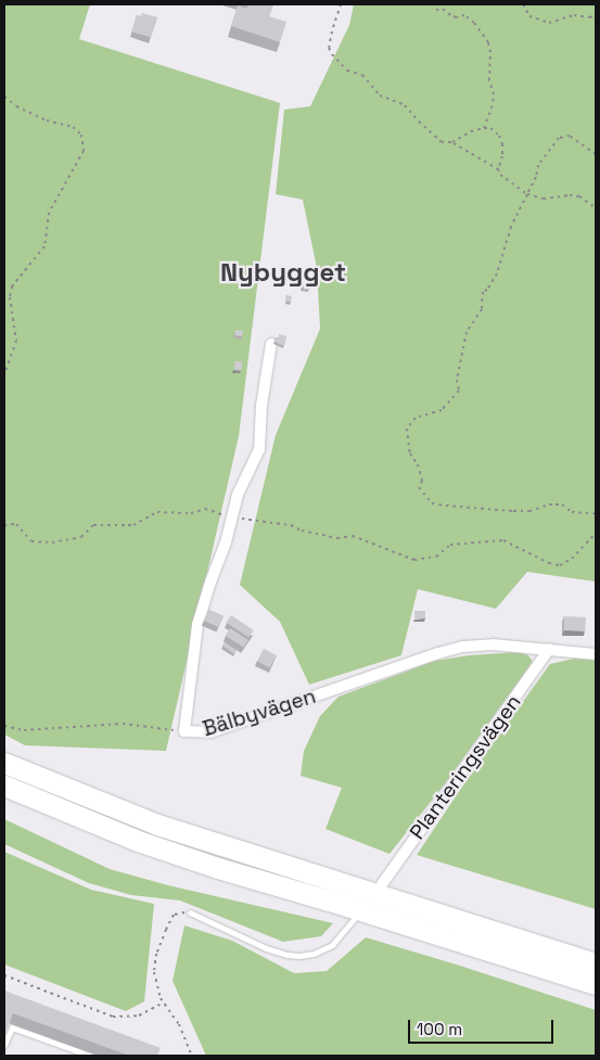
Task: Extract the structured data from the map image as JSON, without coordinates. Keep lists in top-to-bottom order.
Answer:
{
  "streets": {
    "street": ["Bälbyvägen", "Planteringsvägen"]
  },
  "crossings": [
    ["Bälbyvägen", "Planteringsvägen"]
  ],
  "districts": ["Nybygget"],
  "scale_bar": "100 m"
}
